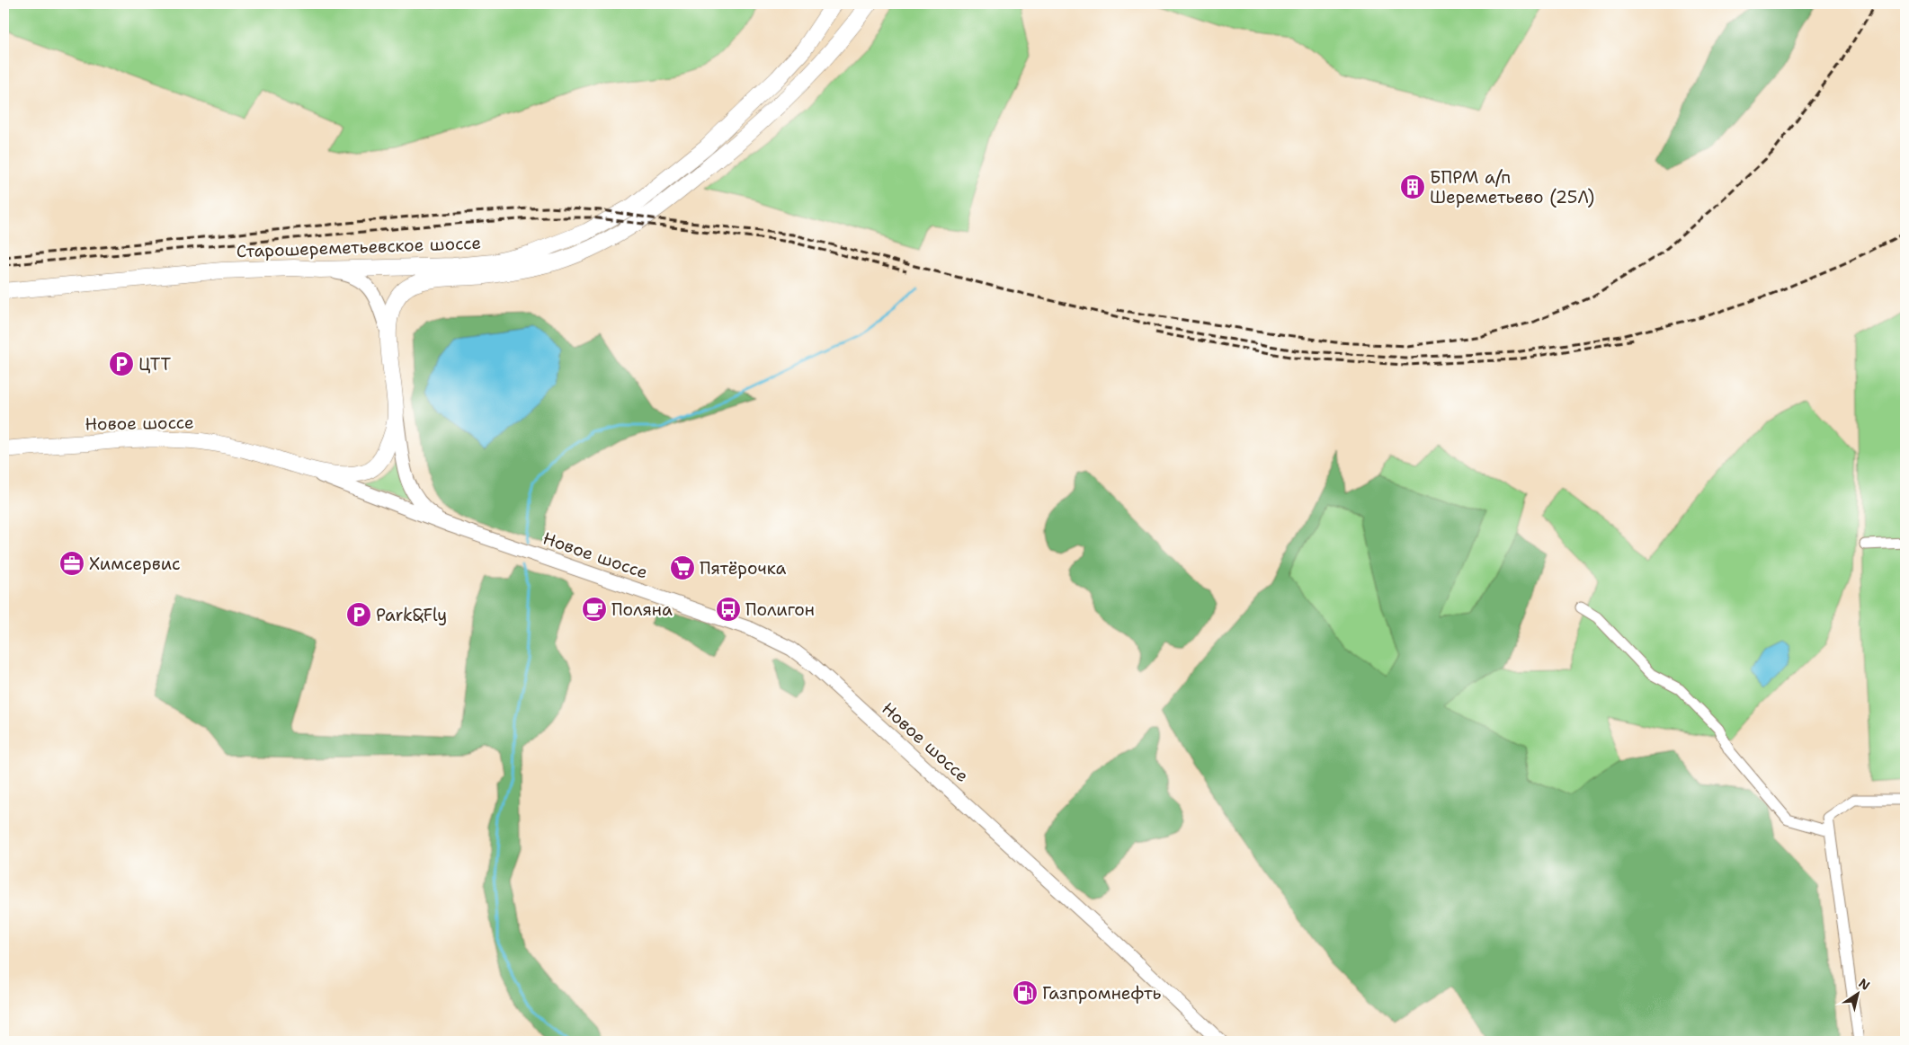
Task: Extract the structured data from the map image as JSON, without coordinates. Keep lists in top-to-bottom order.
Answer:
{
  "streets": {
    "main road": ["Старошереметьевское шоссе", "Новое шоссе"]
  },
  "crossings": [
    ["Старошереметьевское шоссе", "Новое шоссе"]
  ],
  "places": {
    "building": ["БПРМ а/п Шереметьево (25Л)"],
    "parking": ["ЦТТ", "Park&Fly"],
    "office": ["Химсервис"],
    "supermarket": ["Пятёрочка"],
    "cafe": ["Поляна"],
    "bus stop": ["Полигон"],
    "fuel station": ["Газпромнефть"]
  },
  "north": "top right"
}
